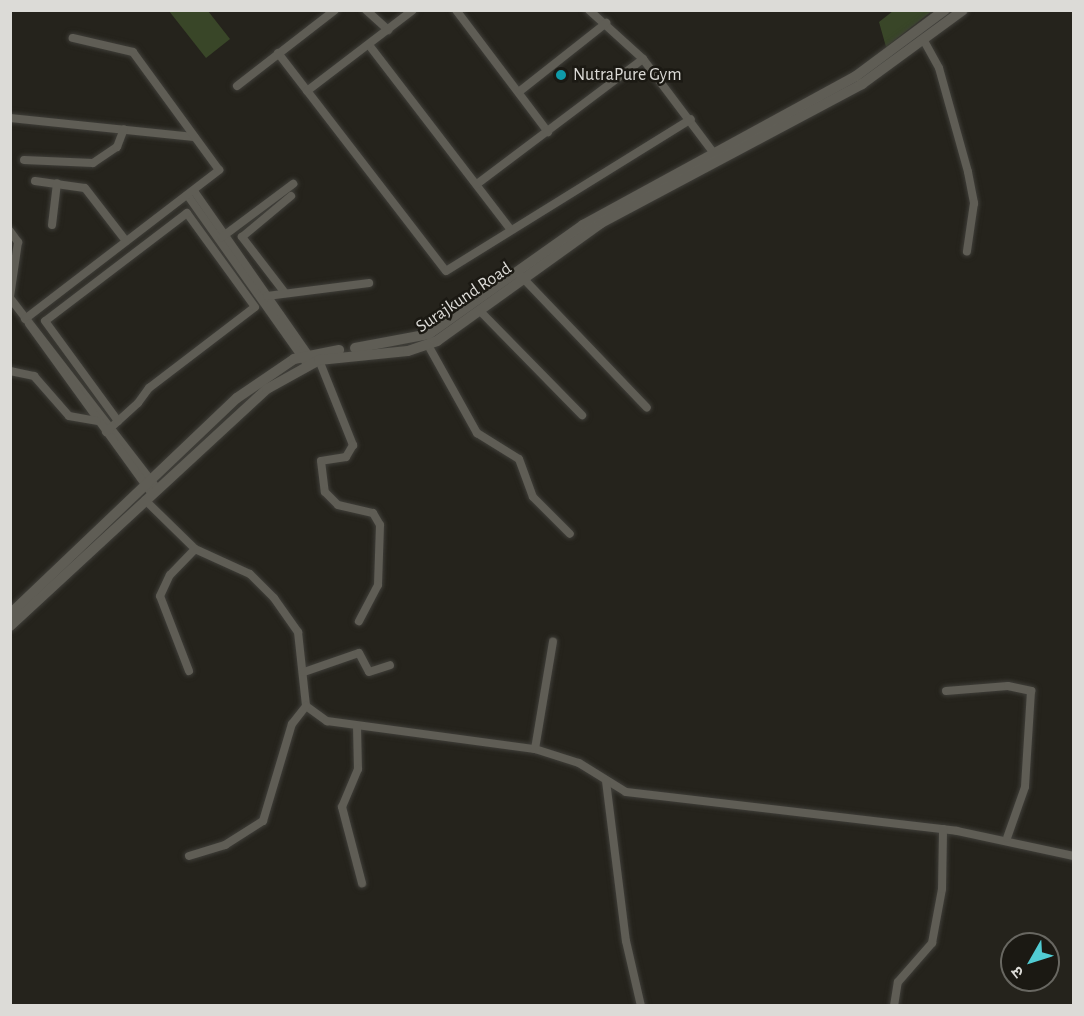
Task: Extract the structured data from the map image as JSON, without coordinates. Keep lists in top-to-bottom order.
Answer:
{
  "streets": {
    "main road": ["Surajkund Road"]
  },
  "places": ["NutraPure Gym"],
  "north": "bottom left"
}
